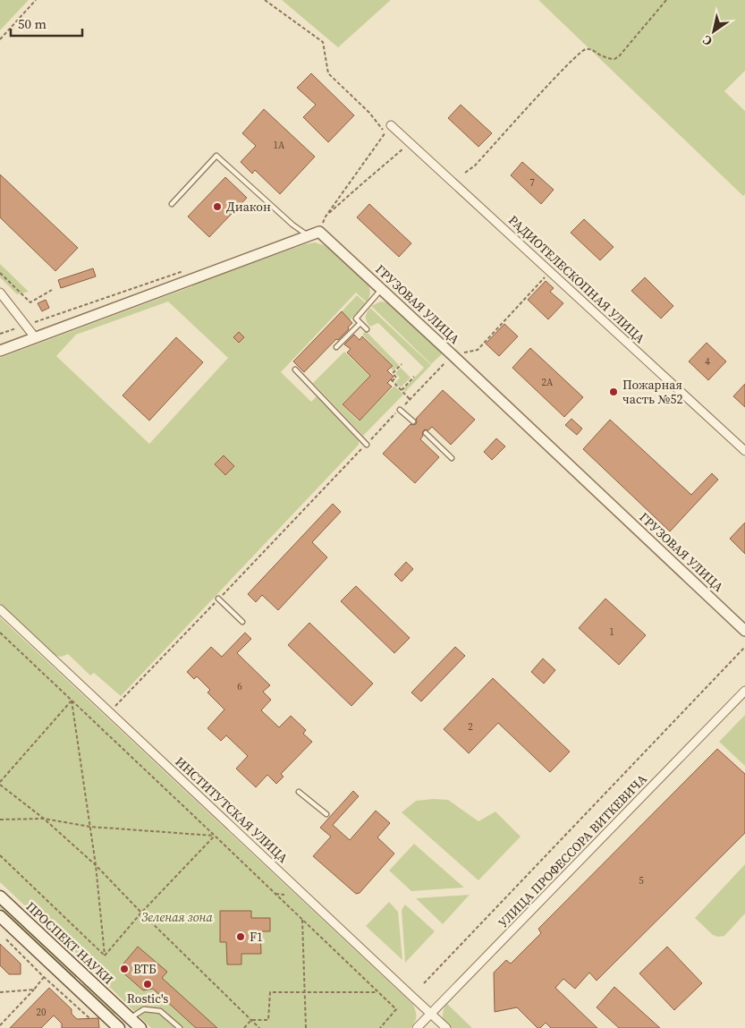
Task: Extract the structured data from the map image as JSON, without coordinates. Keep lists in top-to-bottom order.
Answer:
{
  "streets": {
    "main road": ["ПРОСПЕКТ НАУКИ"],
    "street": [
      "РАДИОТЕЛЕСКОПНАЯ УЛИЦА",
      "ГРУЗОВАЯ УЛИЦА",
      "ИНСТИТУТСКАЯ УЛИЦА",
      "УЛИЦА ПРОФЕССОРА ВИТКЕВИЧА"
    ]
  },
  "crossings": [
    ["ИНСТИТУТСКАЯ УЛИЦА", "УЛИЦА ПРОФЕССОРА ВИТКЕВИЧА"]
  ],
  "parks": ["Зеленая зона"],
  "places": [
    "Диакон",
    "Пожарная часть №52",
    "F1",
    "ВТБ",
    "Rostic's"
  ],
  "house_numbers": [
    "1А",
    "7",
    "4",
    "2А",
    "1",
    "6",
    "2",
    "5",
    "20"
  ],
  "scale_bar": "50 m",
  "north": "bottom left"
}
